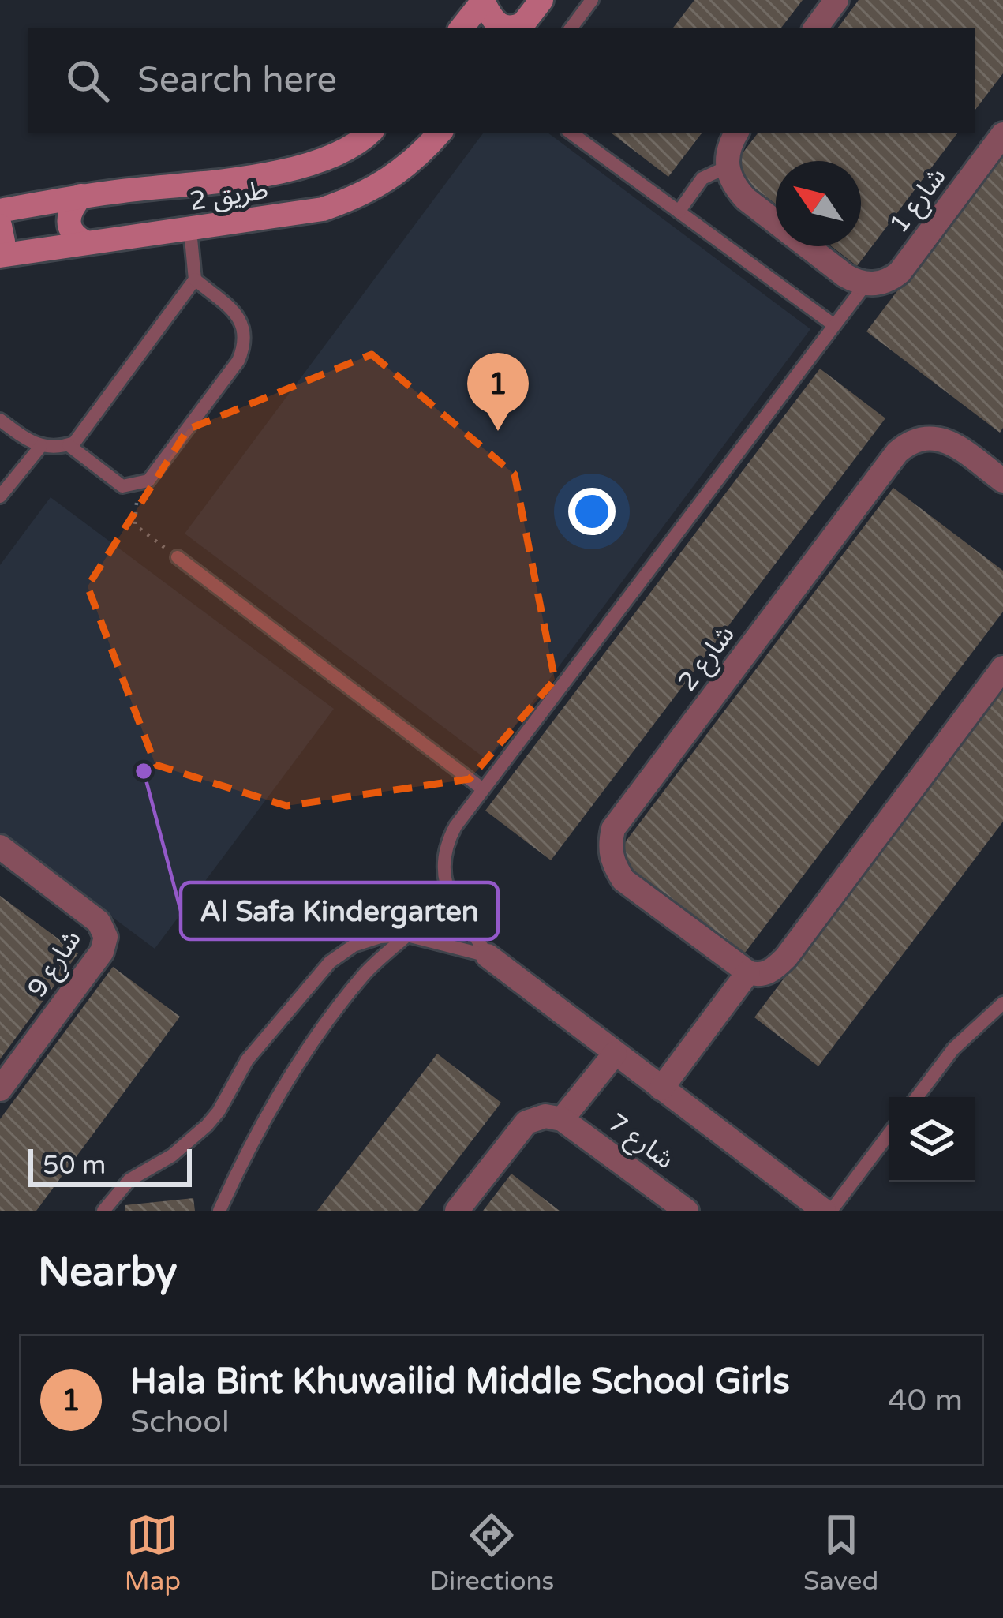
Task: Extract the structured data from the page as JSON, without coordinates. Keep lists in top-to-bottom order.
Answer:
{
  "streets": {
    "street": [
      "طريق 2",
      "شارع 1",
      "شارع 2",
      "شارع 9",
      "شارع 7"
    ]
  },
  "places": ["Al Safa Kindergarten"],
  "scale_bar": "50 m",
  "north": "top left",
  "page": {
    "search": "Search here",
    "pins": "1",
    "scale": "50 m",
    "heading": "Nearby",
    "list": [
      {
        "mark": "1",
        "name": "Hala Bint Khuwailid Middle School Girls",
        "note": "School",
        "value": "40 m"
      }
    ],
    "nav": ["Map", "Directions", "Saved"]
  }
}
